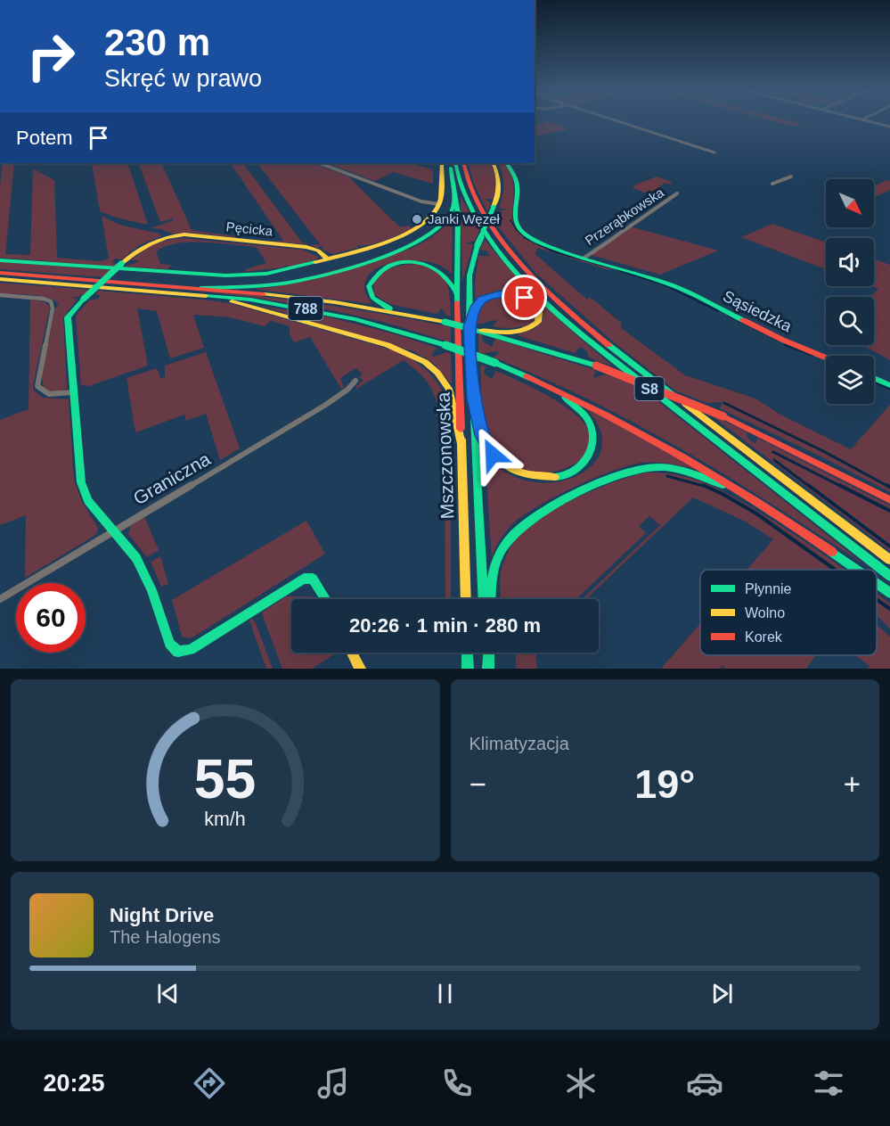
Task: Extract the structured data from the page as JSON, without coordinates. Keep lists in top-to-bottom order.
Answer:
{
  "streets": {
    "main road": [
      "Pęcicka",
      "788",
      "Sąsiedzka",
      "S8",
      "Mszczonowska"
    ],
    "street": ["Przerąbkowska", "Graniczna"]
  },
  "crossings": [
    ["Przerąbkowska", "Sąsiedzka"],
    ["Pęcicka", "Graniczna"]
  ],
  "places": ["Janki Węzeł"],
  "legend": ["Płynnie", "Wolno", "Korek"],
  "north": "bottom right",
  "page": {
    "turn": ["230 m", "Skręć w prawo"],
    "then": "Potem",
    "limit": "60",
    "trip": "20:26 · 1 min · 280 m",
    "tile": "Klimatyzacja",
    "heat": ["−", "19°", "+"],
    "song": ["Night Drive", "The Halogens"],
    "tabs": "20:25",
    "gauge": ["55", "km/h"]
  }
}
